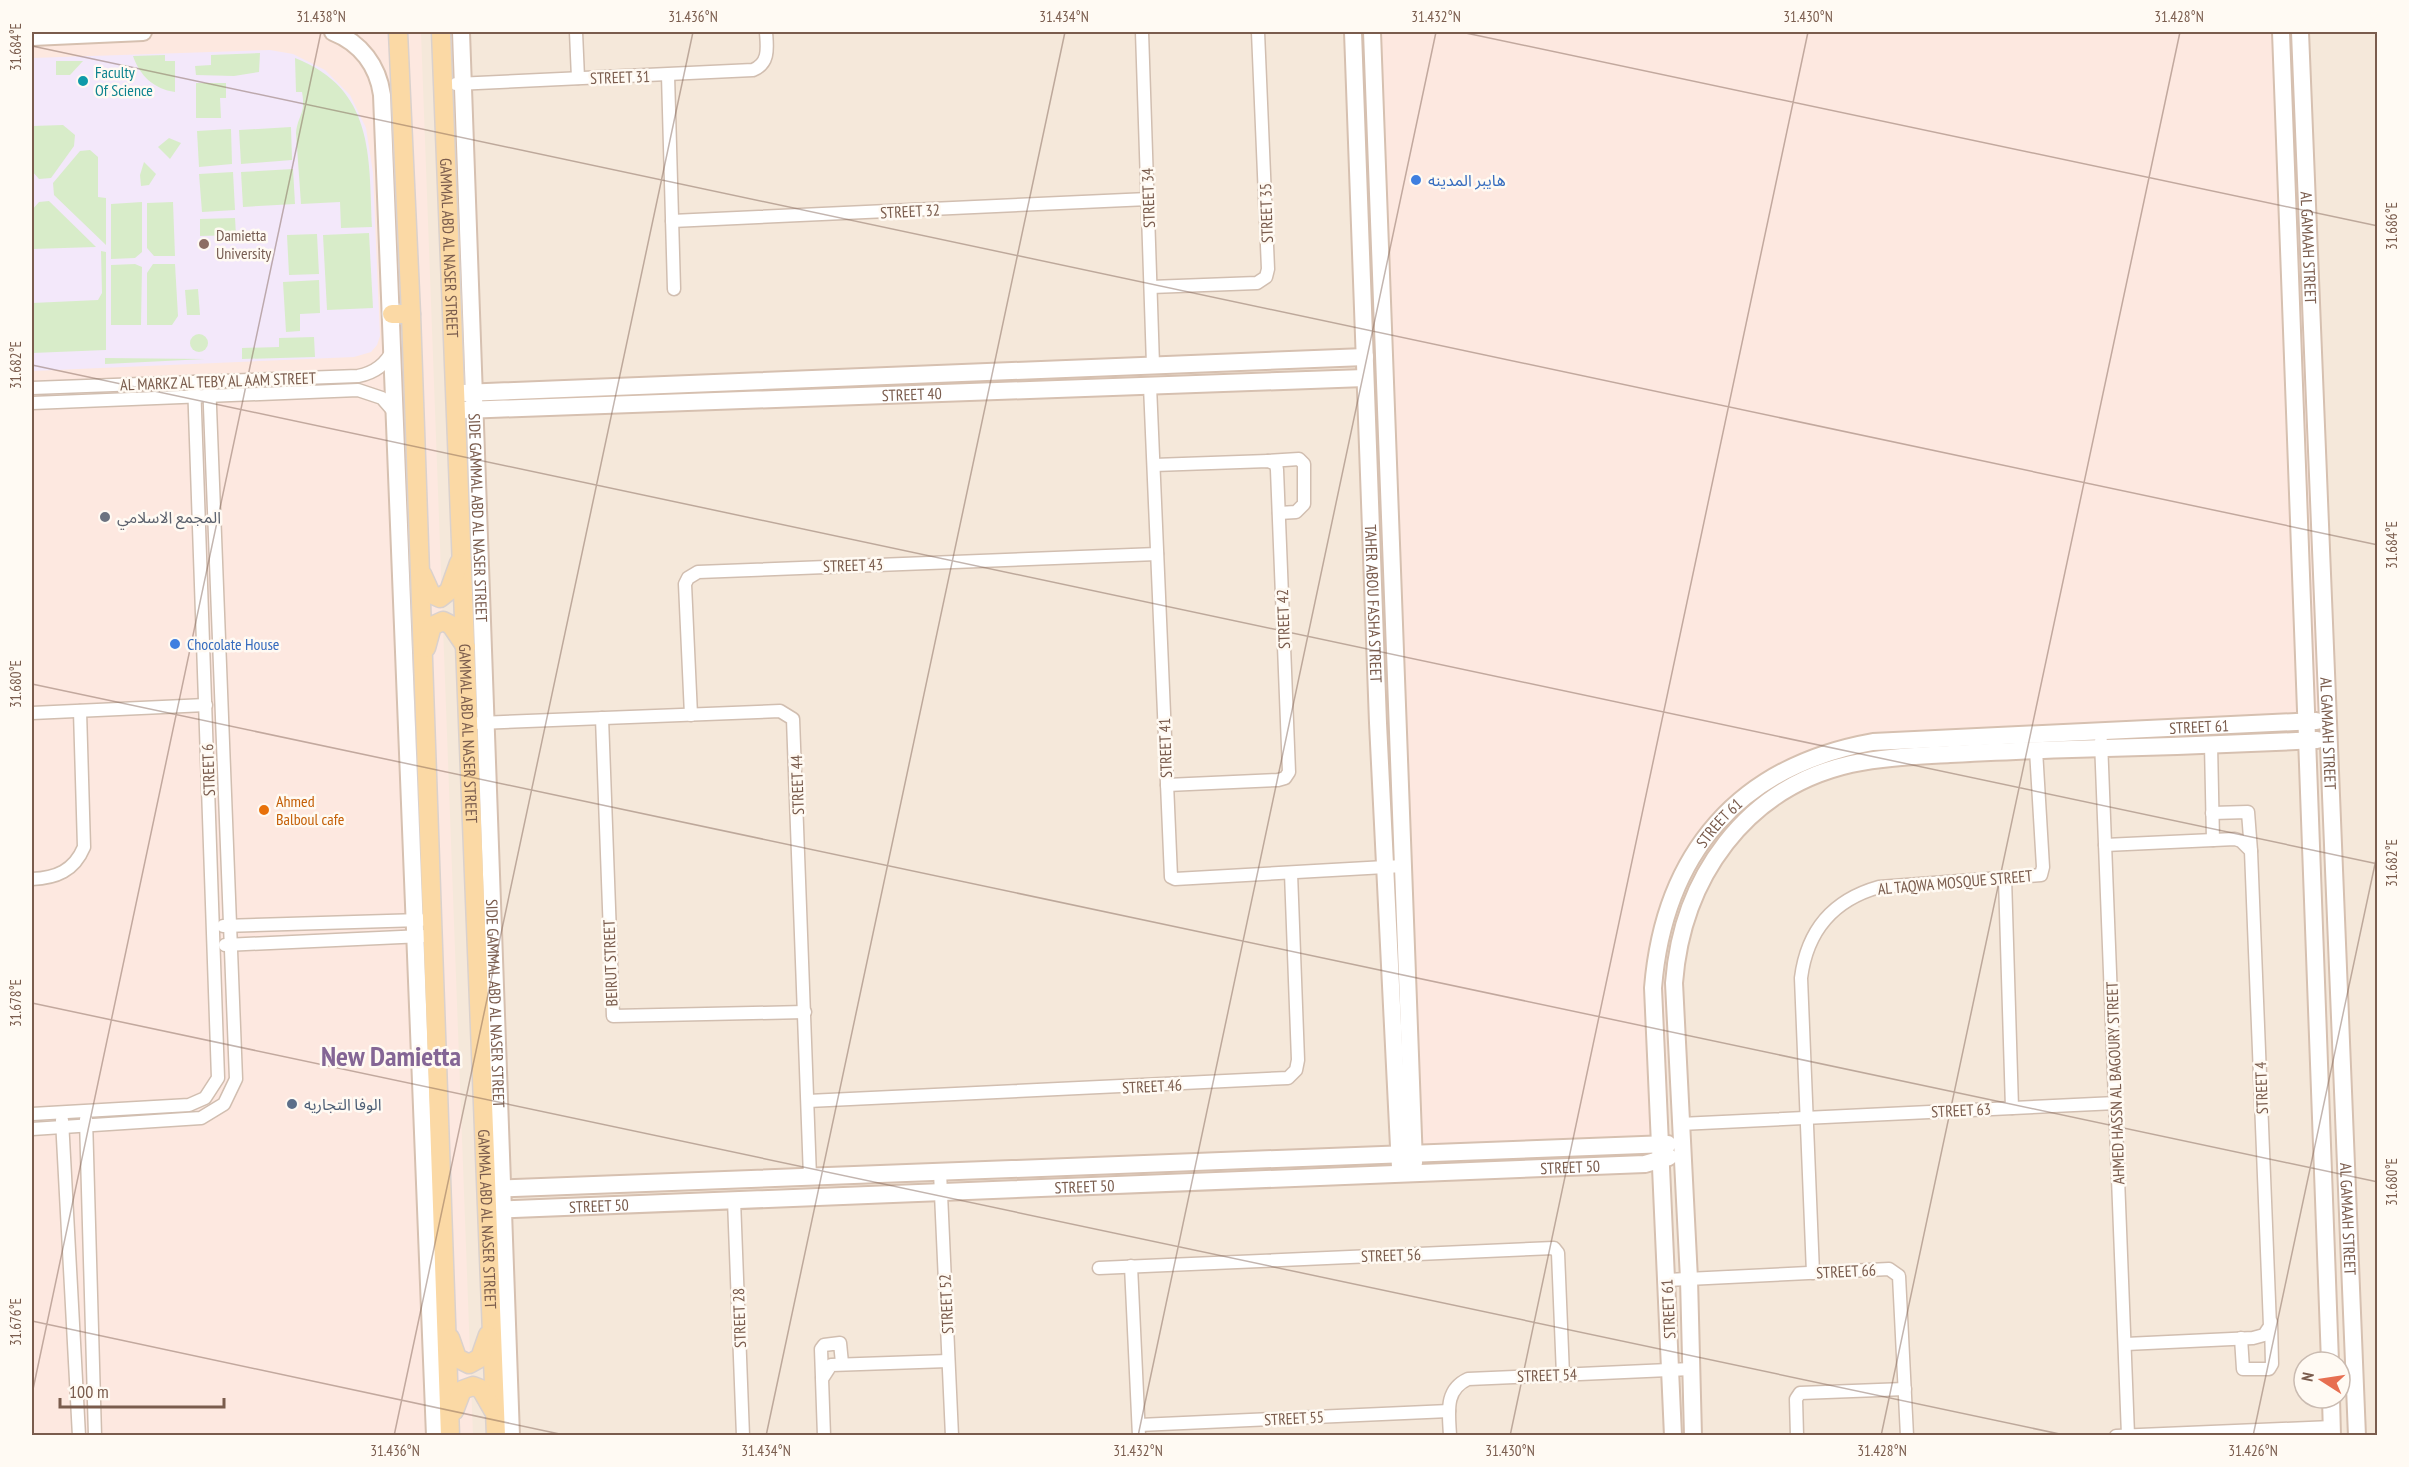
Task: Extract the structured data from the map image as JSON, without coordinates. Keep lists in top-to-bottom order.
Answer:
{
  "streets": {
    "main road": ["GAMMAL ABD AL NASER STREET"],
    "street": [
      "STREET 31",
      "STREET 34",
      "STREET 32",
      "STREET 35",
      "AL GAMAAH STREET",
      "AL MARKZ AL TEBY AL AAM STREET",
      "STREET 40",
      "SIDE GAMMAL ABD AL NASER STREET",
      "STREET 43",
      "TAHER ABOU FASHA STREET",
      "STREET 42",
      "STREET 61",
      "STREET 41",
      "STREET 6",
      "STREET 44",
      "AL TAQWA MOSQUE STREET",
      "BEIRUT STREET",
      "AHMED HASSN AL BAGOURY STREET",
      "STREET 46",
      "STREET 4",
      "STREET 63",
      "STREET 50",
      "STREET 56",
      "STREET 66",
      "STREET 52",
      "STREET 28",
      "STREET 54",
      "STREET 55"
    ]
  },
  "crossings": [
    ["STREET 31", "GAMMAL ABD AL NASER STREET"],
    ["STREET 31", "SIDE GAMMAL ABD AL NASER STREET"],
    ["STREET 34", "STREET 32"],
    ["STREET 34", "STREET 35"],
    ["STREET 34", "STREET 40"],
    ["GAMMAL ABD AL NASER STREET", "STREET 40"],
    ["GAMMAL ABD AL NASER STREET", "SIDE GAMMAL ABD AL NASER STREET"],
    ["GAMMAL ABD AL NASER STREET", "STREET 44"],
    ["GAMMAL ABD AL NASER STREET", "STREET 50"],
    ["AL GAMAAH STREET", "STREET 61"],
    ["AL MARKZ AL TEBY AL AAM STREET", "STREET 6"],
    ["STREET 40", "SIDE GAMMAL ABD AL NASER STREET"],
    ["STREET 40", "TAHER ABOU FASHA STREET"],
    ["STREET 40", "STREET 41"],
    ["SIDE GAMMAL ABD AL NASER STREET", "STREET 44"],
    ["STREET 43", "STREET 41"],
    ["STREET 43", "STREET 44"],
    ["TAHER ABOU FASHA STREET", "STREET 41"],
    ["TAHER ABOU FASHA STREET", "STREET 50"],
    ["STREET 42", "STREET 41"],
    ["STREET 61", "AL TAQWA MOSQUE STREET"],
    ["STREET 61", "AHMED HASSN AL BAGOURY STREET"],
    ["STREET 61", "STREET 63"],
    ["STREET 61", "STREET 50"],
    ["STREET 61", "STREET 66"],
    ["STREET 61", "STREET 54"],
    ["STREET 41", "STREET 46"],
    ["STREET 44", "BEIRUT STREET"],
    ["STREET 44", "STREET 46"],
    ["STREET 44", "STREET 50"],
    ["AL TAQWA MOSQUE STREET", "STREET 63"],
    ["AL TAQWA MOSQUE STREET", "STREET 66"],
    ["AHMED HASSN AL BAGOURY STREET", "STREET 63"],
    ["STREET 50", "STREET 52"],
    ["STREET 50", "STREET 28"],
    ["STREET 56", "STREET 54"],
    ["STREET 54", "STREET 55"]
  ],
  "districts": ["New Damietta"],
  "places": [
    "Faculty Of Science",
    "هايبر المدينه",
    "Damietta University",
    "المجمع الاسلامي",
    "Chocolate House",
    "Ahmed Balboul cafe",
    "الوفا التجاريه"
  ],
  "scale_bar": "100 m",
  "north": "left",
  "coordinates": [
    "31.438°N",
    "31.436°N",
    "31.434°N",
    "31.432°N",
    "31.430°N",
    "31.428°N",
    "31.684°E",
    "31.686°E",
    "31.682°E",
    "31.680°E",
    "31.678°E",
    "31.676°E",
    "31.426°N"
  ]
}
